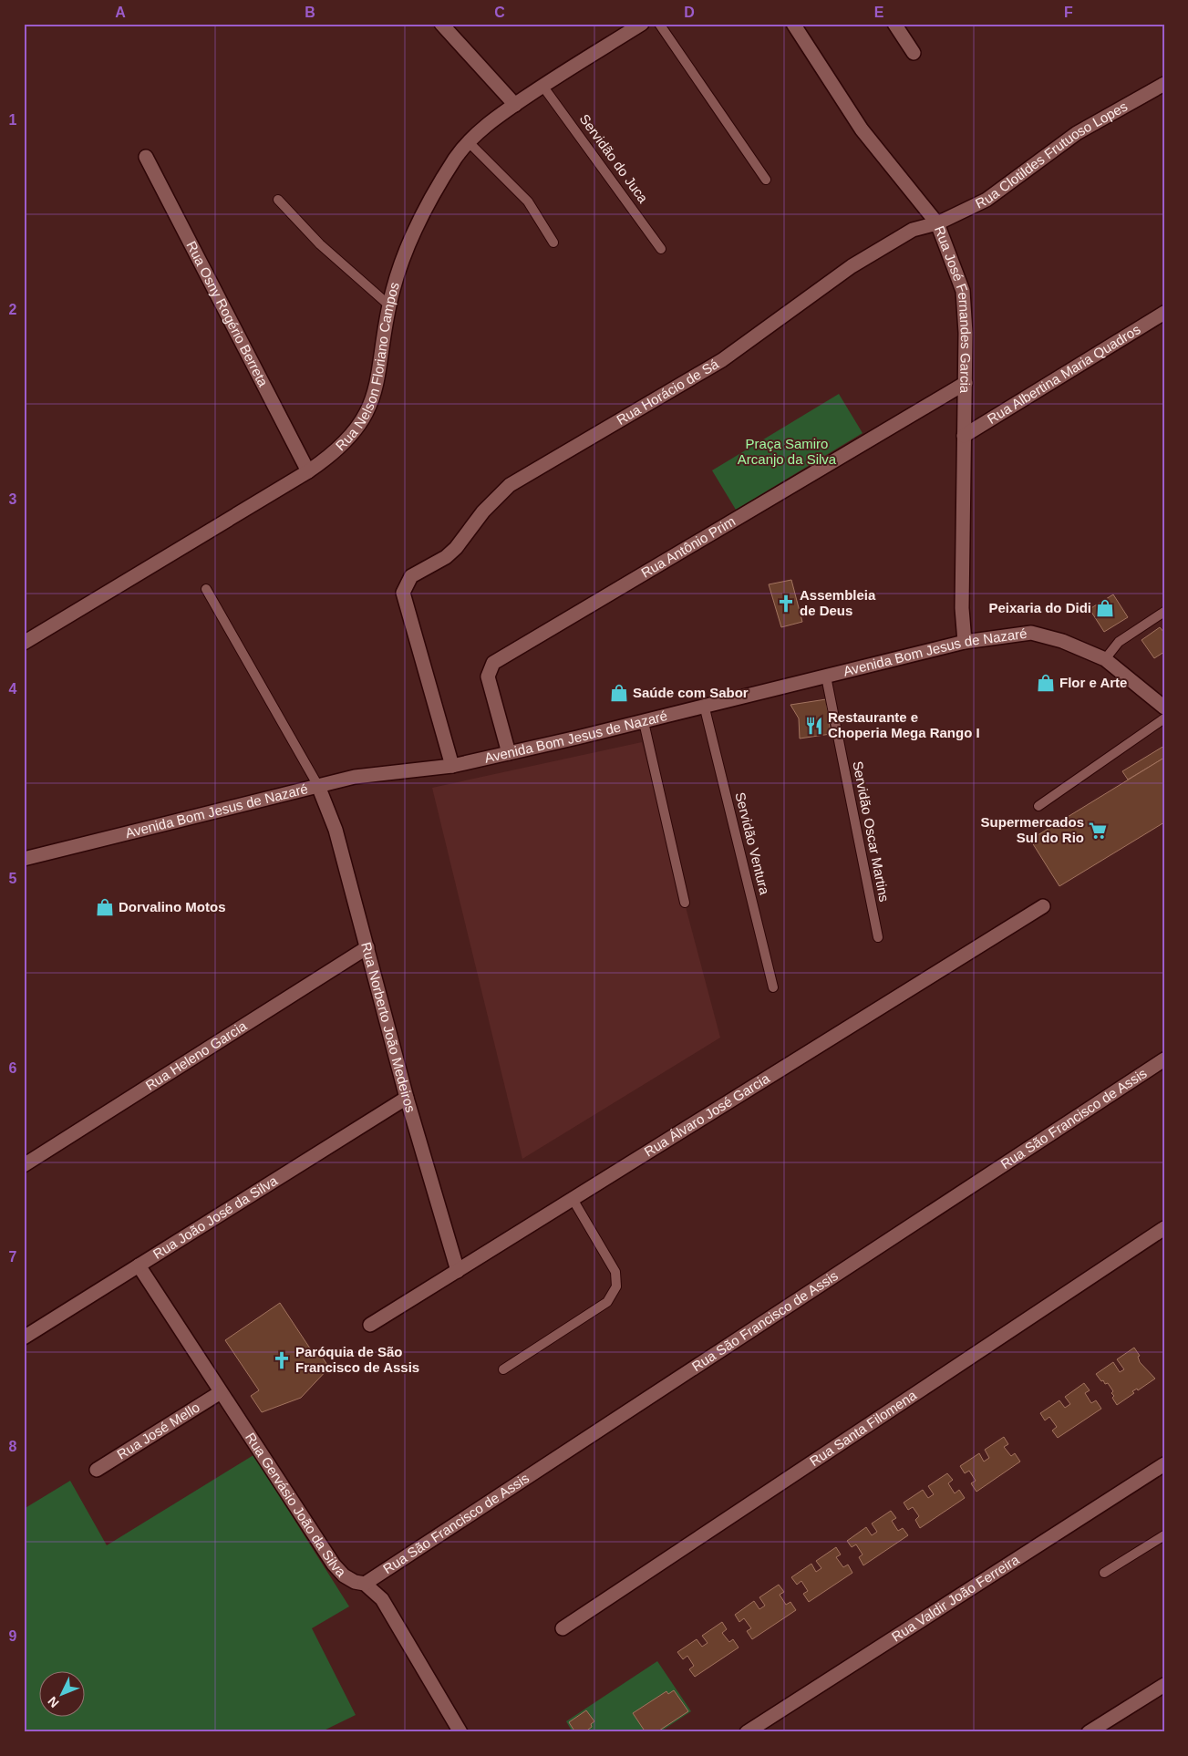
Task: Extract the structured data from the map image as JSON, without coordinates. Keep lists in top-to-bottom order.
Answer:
{
  "streets": {
    "street": [
      "Rua Clotildes Frutuoso Lopes",
      "Rua José Fernandes Garcia",
      "Rua Osny Rogério Berreta",
      "Rua Nelson Floriano Campos",
      "Rua Albertina Maria Quadros",
      "Rua Horácio de Sá",
      "Rua Antônio Prim",
      "Avenida Bom Jesus de Nazaré",
      "Rua Norberto João Medeiros",
      "Rua Heleno Garcia",
      "Rua Álvaro José Garcia",
      "Rua São Francisco de Assis",
      "Rua João José da Silva",
      "Rua Santa Filomena",
      "Rua José Mello",
      "Rua Gervásio João da Silva",
      "Rua Valdir João Ferreira"
    ],
    "lane": ["Servidão do Juca", "Servidão Oscar Martins", "Servidão Ventura"]
  },
  "crossings": [
    ["Rua Clotildes Frutuoso Lopes", "Rua José Fernandes Garcia"],
    ["Rua Clotildes Frutuoso Lopes", "Rua Horácio de Sá"],
    ["Servidão do Juca", "Rua Nelson Floriano Campos"],
    ["Rua José Fernandes Garcia", "Rua Albertina Maria Quadros"],
    ["Rua José Fernandes Garcia", "Rua Horácio de Sá"],
    ["Rua José Fernandes Garcia", "Rua Antônio Prim"],
    ["Rua José Fernandes Garcia", "Avenida Bom Jesus de Nazaré"],
    ["Rua Osny Rogério Berreta", "Rua Nelson Floriano Campos"],
    ["Rua Horácio de Sá", "Avenida Bom Jesus de Nazaré"],
    ["Rua Antônio Prim", "Avenida Bom Jesus de Nazaré"],
    ["Avenida Bom Jesus de Nazaré", "Servidão Oscar Martins"],
    ["Avenida Bom Jesus de Nazaré", "Servidão Ventura"],
    ["Avenida Bom Jesus de Nazaré", "Rua Norberto João Medeiros"],
    ["Rua Norberto João Medeiros", "Rua Heleno Garcia"],
    ["Rua Norberto João Medeiros", "Rua Álvaro José Garcia"],
    ["Rua Norberto João Medeiros", "Rua João José da Silva"],
    ["Rua São Francisco de Assis", "Rua Gervásio João da Silva"],
    ["Rua João José da Silva", "Rua Gervásio João da Silva"],
    ["Rua José Mello", "Rua Gervásio João da Silva"]
  ],
  "parks": ["Praça Samiro Arcanjo da Silva"],
  "places": {
    "church": ["Assembleia de Deus", "Paróquia de São Francisco de Assis"],
    "shop": [
      "Peixaria do Didi",
      "Flor e Arte",
      "Saúde com Sabor",
      "Dorvalino Motos"
    ],
    "restaurant": ["Restaurante e Choperia Mega Rango I"],
    "supermarket": ["Supermercados Sul do Rio"]
  },
  "north": "bottom left",
  "grid": {
    "columns": [
      "A",
      "B",
      "C",
      "D",
      "E",
      "F"
    ],
    "rows": [
      "1",
      "2",
      "3",
      "4",
      "5",
      "6",
      "7",
      "8",
      "9"
    ]
  }
}
